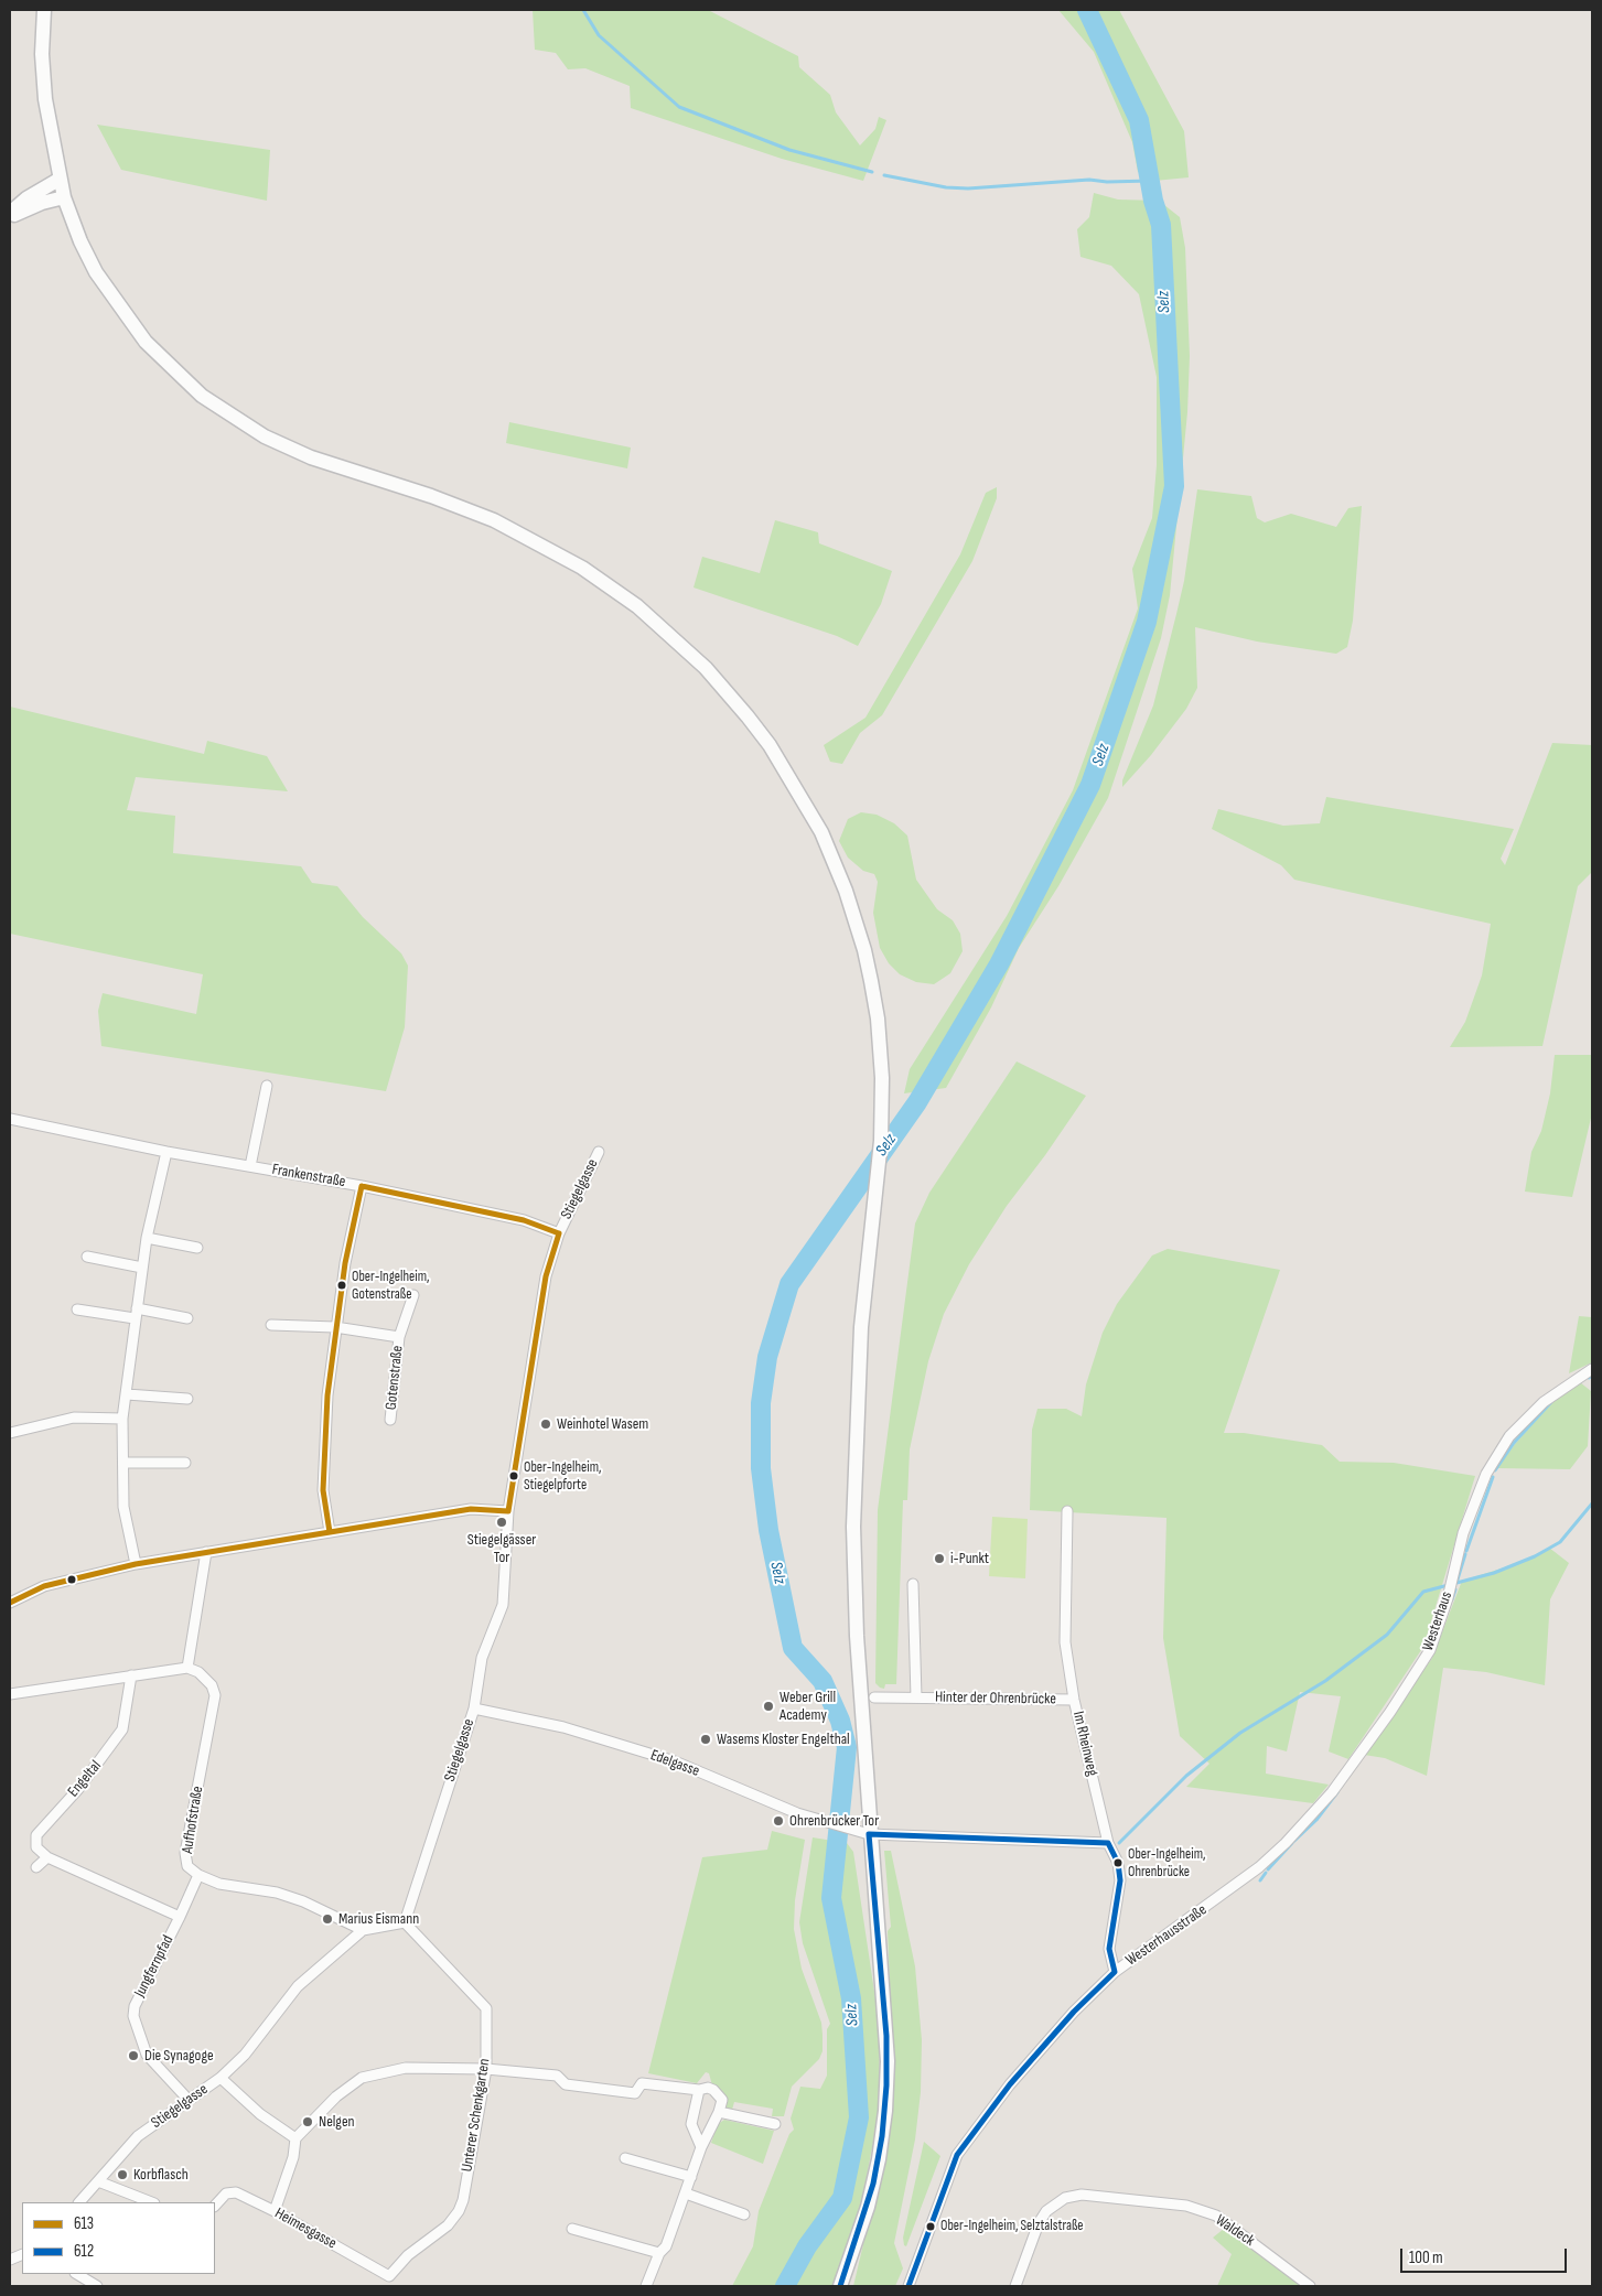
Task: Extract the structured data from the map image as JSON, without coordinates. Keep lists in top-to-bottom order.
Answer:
{
  "streets": {
    "street": [
      "Frankenstraße",
      "Stiegelgasse",
      "Gotenstraße",
      "Westerhaus",
      "Hinter der Ohrenbrücke",
      "Im Rheinweg",
      "Edelgasse",
      "Engeltal",
      "Aufhofstraße",
      "Westerhausstraße",
      "Jungfernpfad",
      "Unterer Schenkgarten",
      "Heimesgasse",
      "Waldeck"
    ]
  },
  "crossings": [
    ["Frankenstraße", "Stiegelgasse"],
    ["Stiegelgasse", "Edelgasse"],
    ["Stiegelgasse", "Aufhofstraße"],
    ["Stiegelgasse", "Jungfernpfad"],
    ["Stiegelgasse", "Unterer Schenkgarten"],
    ["Westerhaus", "Westerhausstraße"],
    ["Hinter der Ohrenbrücke", "Im Rheinweg"],
    ["Im Rheinweg", "Edelgasse"],
    ["Im Rheinweg", "Westerhausstraße"],
    ["Engeltal", "Jungfernpfad"],
    ["Aufhofstraße", "Jungfernpfad"],
    ["Unterer Schenkgarten", "Heimesgasse"]
  ],
  "water": ["Selz"],
  "places": [
    "Ober-Ingelheim, Gotenstraße",
    "Weinhotel Wasem",
    "Ober-Ingelheim, Stiegelpforte",
    "Stiegelgässer Tor",
    "i-Punkt",
    "Weber Grill Academy",
    "Wasems Kloster Engelthal",
    "Ohrenbrücker Tor",
    "Ober-Ingelheim, Ohrenbrücke",
    "Marius Eismann",
    "Die Synagoge",
    "Nelgen",
    "Korbflasch",
    "Ober-Ingelheim, Selztalstraße"
  ],
  "lines": ["transit line 613", "transit line 612"],
  "legend": ["613", "612"],
  "scale_bar": "100 m"
}
